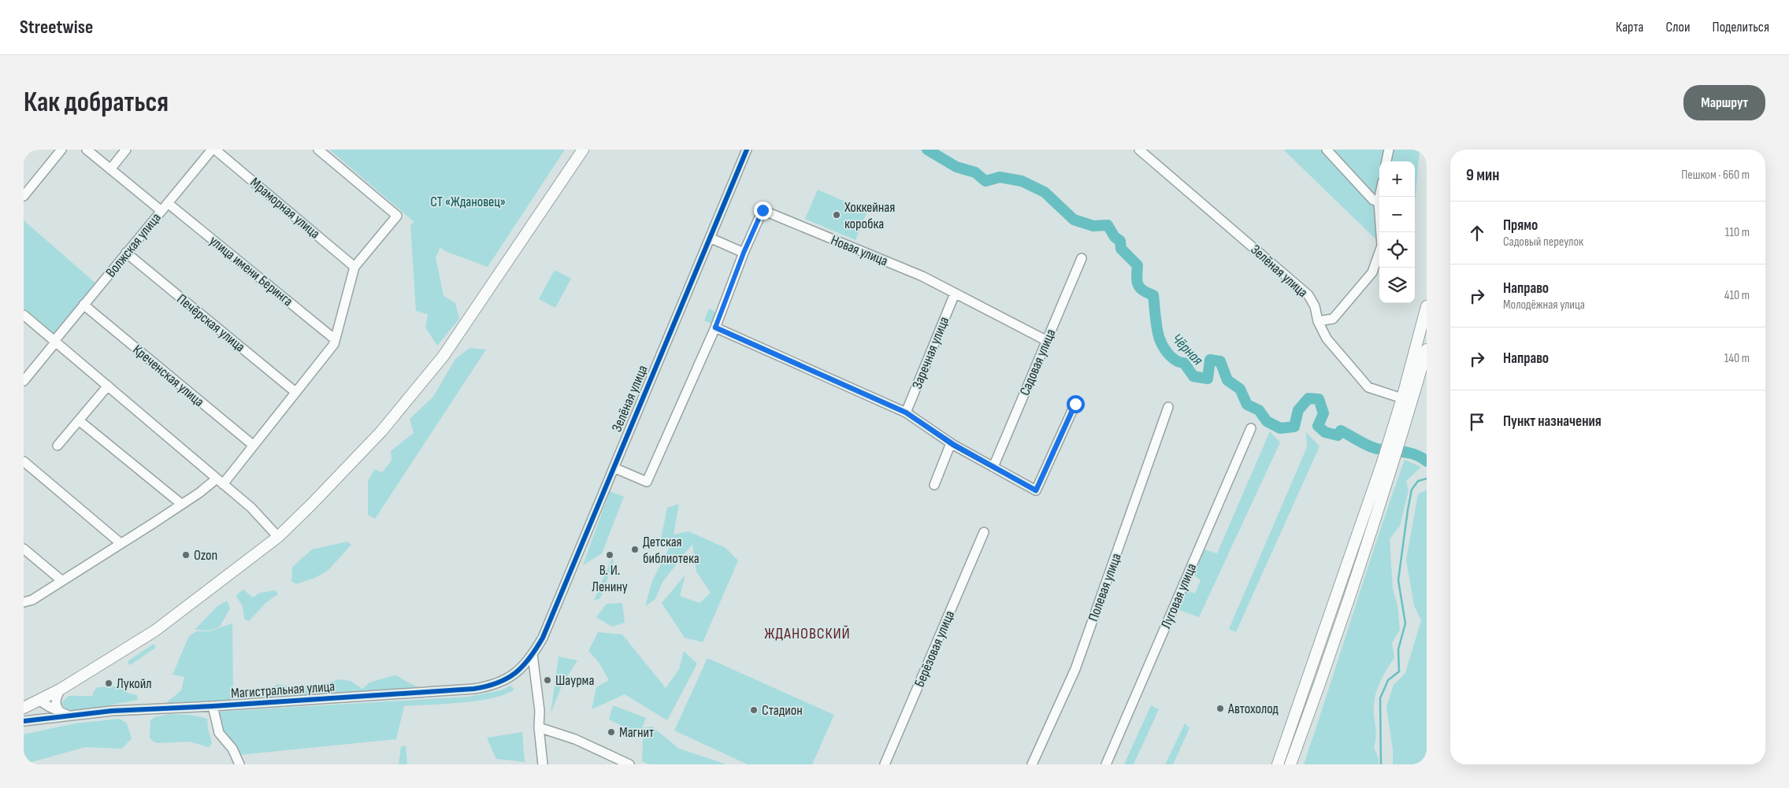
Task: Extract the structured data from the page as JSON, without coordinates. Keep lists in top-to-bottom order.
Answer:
{
  "streets": {
    "street": [
      "Мраморная улица",
      "Волжская улица",
      "Новая улица",
      "улица имени Беринга",
      "Зелёная улица",
      "Печёрская улица",
      "Заречная улица",
      "Садовая улица",
      "Креченская улица",
      "Полевая улица",
      "Луговая улица",
      "Берёзовая улица",
      "Магистральная улица"
    ]
  },
  "crossings": [
    ["Волжская улица", "улица имени Беринга"],
    ["Волжская улица", "Печёрская улица"],
    ["Волжская улица", "Креченская улица"],
    ["Новая улица", "Заречная улица"],
    ["Новая улица", "Садовая улица"],
    ["Зелёная улица", "Магистральная улица"]
  ],
  "districts": ["ЖДАНОВСКИЙ"],
  "water": ["Чёрная"],
  "parks": ["СТ «Ждановец»"],
  "places": [
    "Хоккейная коробка",
    "Детская библиотека",
    "Ozon",
    "В. И. Ленину",
    "Шаурма",
    "Лукойл",
    "Автохолод",
    "Стадион",
    "Магнит"
  ],
  "page": {
    "header": "Streetwise",
    "nav": ["Карта", "Слои", "Поделиться"],
    "buttons": "Маршрут",
    "title": "Как добраться",
    "heading": ["9 мин", "Пешком · 660 m"],
    "map_buttons": ["+", "−"],
    "list": [
      ["Прямо", "Садовый переулок", "110 m"],
      ["Направо", "Молодёжная улица", "410 m"],
      ["Направо", "140 m"],
      "Пункт назначения"
    ]
  }
}
